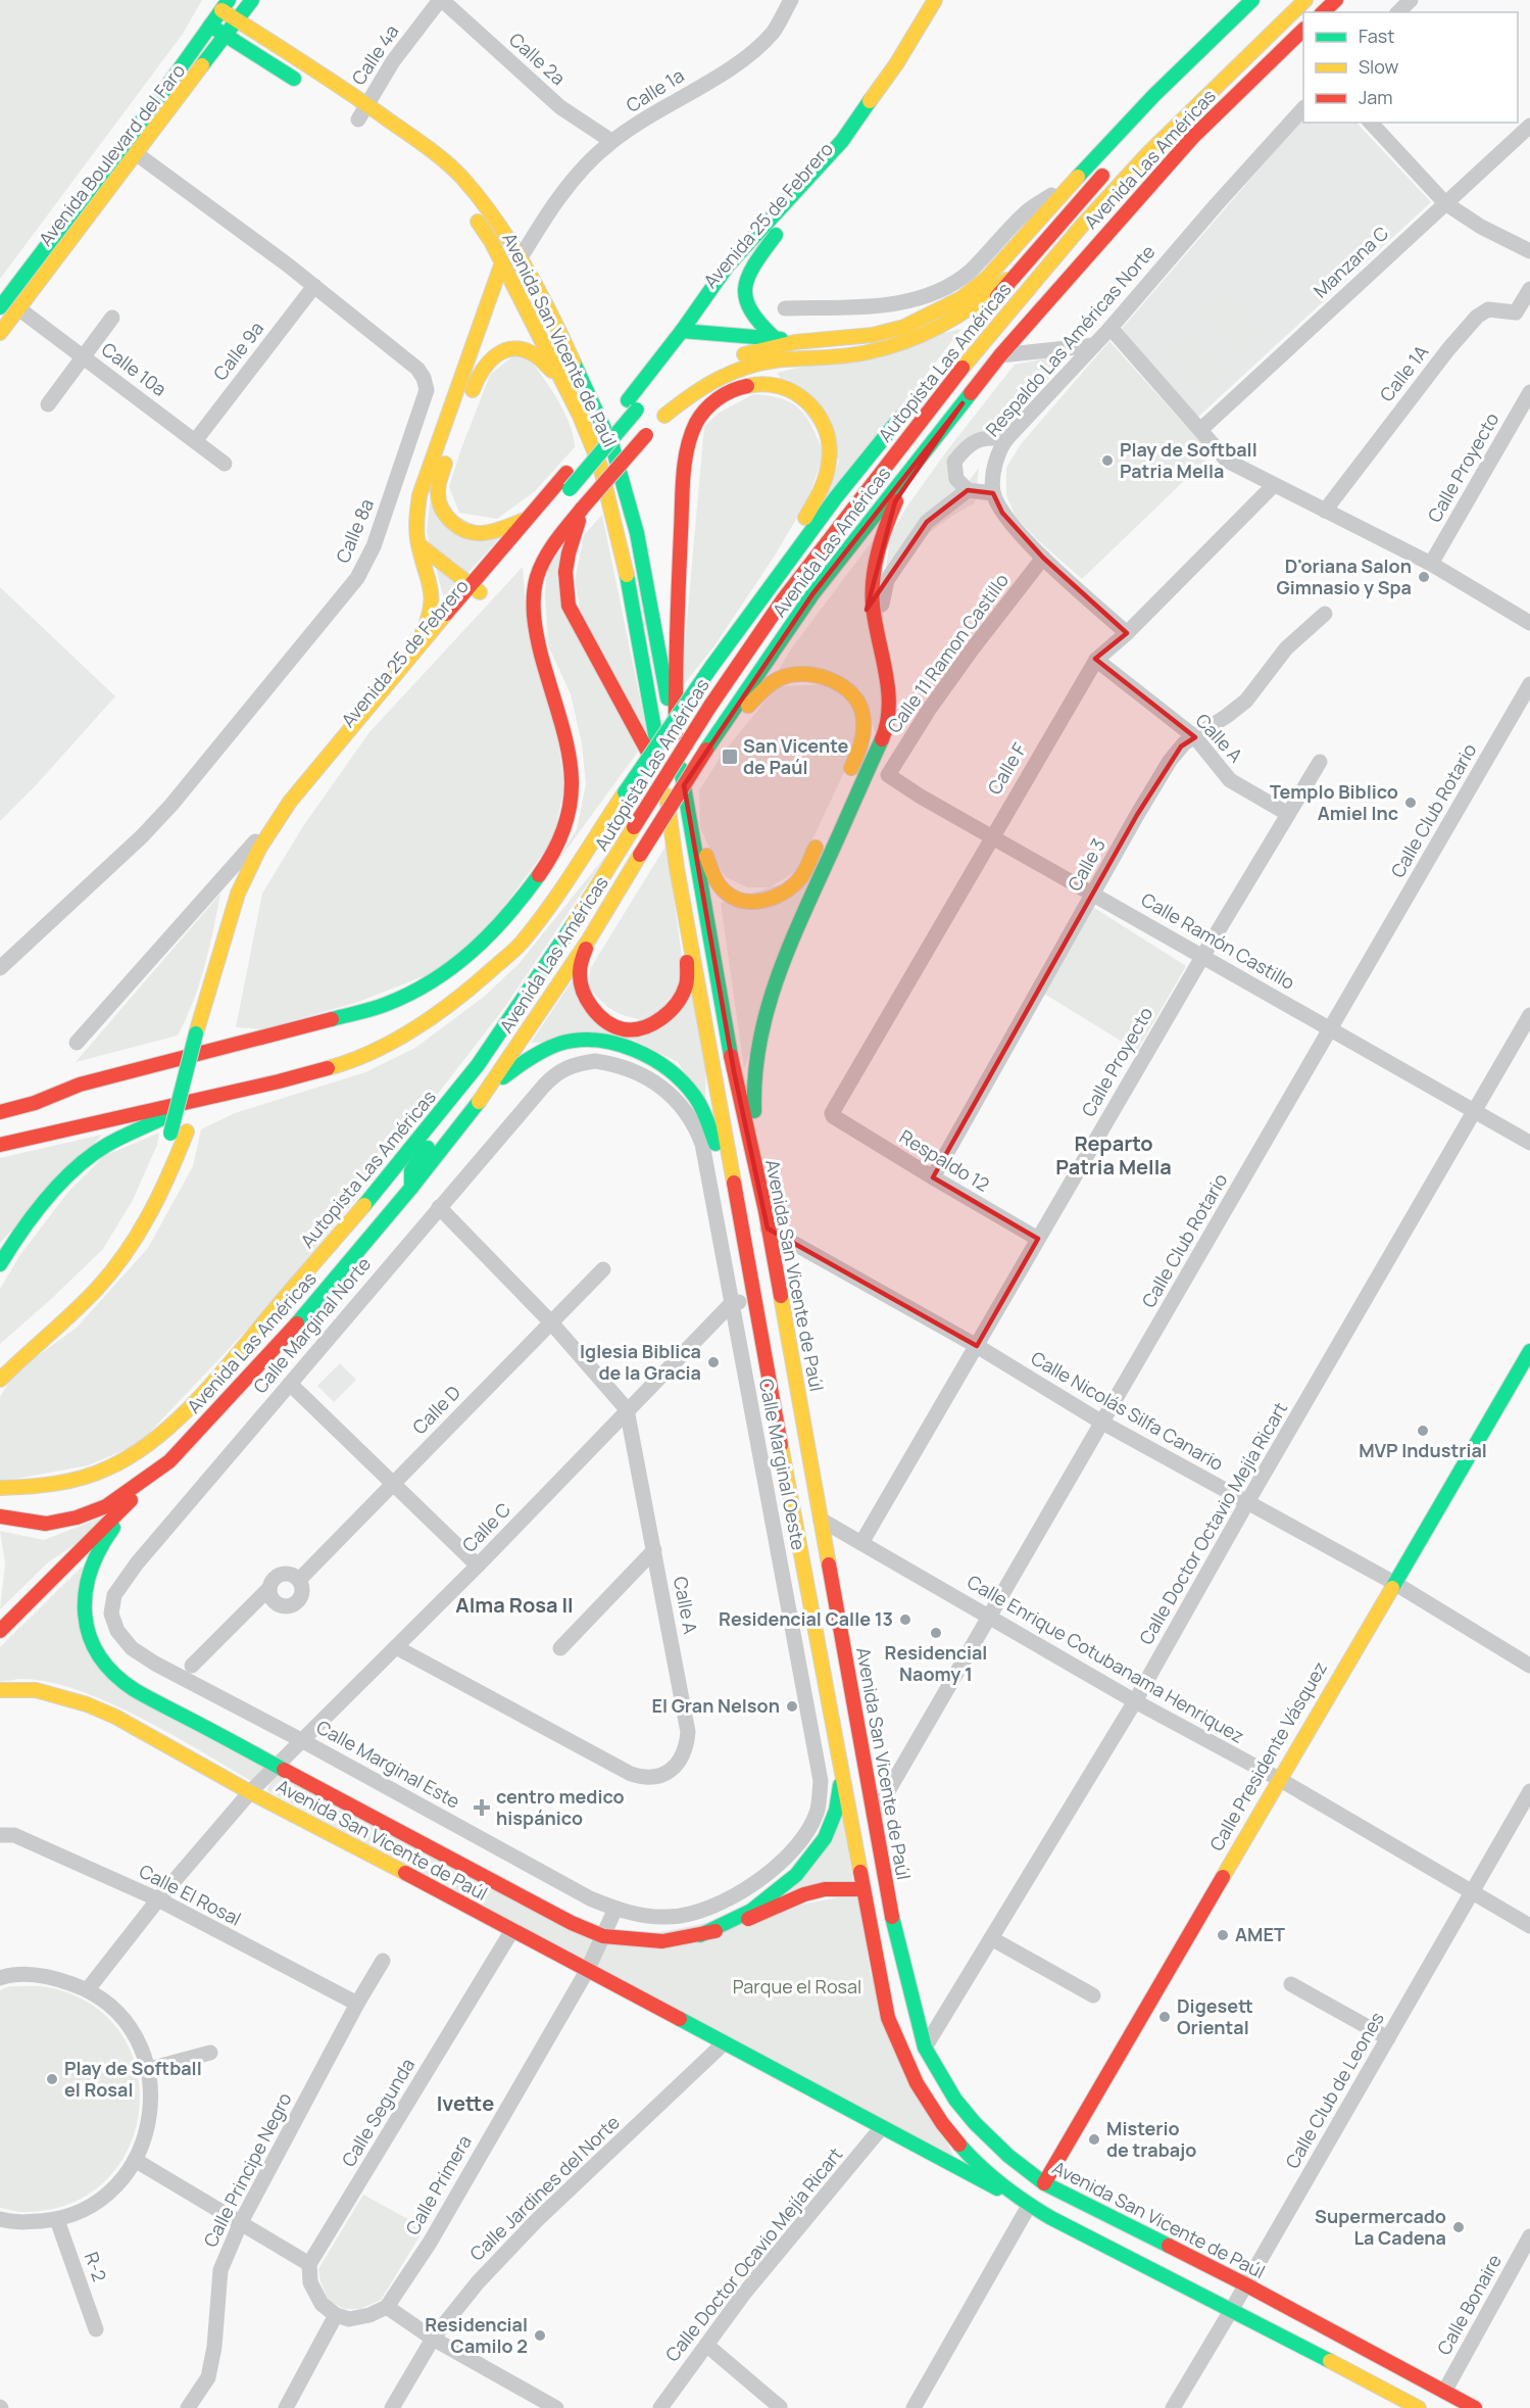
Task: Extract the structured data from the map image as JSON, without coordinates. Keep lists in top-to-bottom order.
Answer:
{
  "streets": {
    "main road": [
      "Avenida Boulevard del Faro",
      "Avenida Las Américas",
      "Avenida 25 de Febrero",
      "Avenida San Vicente de Paúl",
      "Autopista Las Américas",
      "Calle Presidente Vásquez"
    ],
    "street": [
      "Calle 4a",
      "Calle 2a",
      "Calle 1a",
      "Manzana C",
      "Respaldo Las Américas Norte",
      "Calle 9a",
      "Calle 10a",
      "Calle 1A",
      "Calle Proyecto",
      "Calle 8a",
      "Calle 11 Ramon Castillo",
      "Calle A",
      "Calle F",
      "Calle Club Rotario",
      "Calle 3",
      "Calle Ramón Castillo",
      "Respaldo 12",
      "Calle Marginal Norte",
      "Calle D",
      "Calle Nicolás Silfa Canario",
      "Calle Marginal Oeste",
      "Calle Doctor Octavio Mejía Ricart",
      "Calle C",
      "Calle Enrique Cotubanama Henriquez",
      "Calle Marginal Este",
      "Calle El Rosal",
      "Calle Club de Leones",
      "Calle Segunda",
      "Calle Principe Negro",
      "Calle Primera",
      "Calle Jardines del Norte",
      "Calle Doctor Ocavio Mejía Ricart",
      "R-2",
      "Calle Bonaire"
    ]
  },
  "crossings": [
    ["Calle 4a", "Calle 2a"],
    ["Calle 4a", "Avenida San Vicente de Paúl"],
    ["Calle 2a", "Calle 1a"],
    ["Calle 1a", "Avenida San Vicente de Paúl"],
    ["Avenida Boulevard del Faro", "Avenida San Vicente de Paúl"],
    ["Avenida Boulevard del Faro", "Calle 10a"],
    ["Avenida Boulevard del Faro", "Calle 8a"],
    ["Avenida Las Américas", "Avenida San Vicente de Paúl"],
    ["Avenida San Vicente de Paúl", "Calle Club Rotario"],
    ["Avenida San Vicente de Paúl", "Calle Nicolás Silfa Canario"],
    ["Avenida San Vicente de Paúl", "Calle Doctor Octavio Mejía Ricart"],
    ["Avenida San Vicente de Paúl", "Calle C"],
    ["Avenida San Vicente de Paúl", "Calle Enrique Cotubanama Henriquez"],
    ["Avenida San Vicente de Paúl", "Calle Presidente Vásquez"],
    ["Avenida San Vicente de Paúl", "Calle Club de Leones"],
    ["Avenida San Vicente de Paúl", "Calle Segunda"],
    ["Avenida San Vicente de Paúl", "Calle Primera"],
    ["Avenida San Vicente de Paúl", "Calle Jardines del Norte"],
    ["Avenida San Vicente de Paúl", "Calle Doctor Ocavio Mejía Ricart"],
    ["Avenida San Vicente de Paúl", "Calle Bonaire"],
    ["Calle 9a", "Calle 10a"],
    ["Calle 9a", "Calle 8a"],
    ["Calle Proyecto", "Calle A"],
    ["Calle Proyecto", "Calle Ramón Castillo"],
    ["Calle Proyecto", "Respaldo 12"],
    ["Calle Proyecto", "Calle Nicolás Silfa Canario"],
    ["Calle Proyecto", "Calle Enrique Cotubanama Henriquez"],
    ["Calle 11 Ramon Castillo", "Calle Ramón Castillo"],
    ["Calle A", "Calle F"],
    ["Calle A", "Calle 3"],
    ["Calle A", "Calle C"],
    ["Calle F", "Calle Ramón Castillo"],
    ["Calle F", "Respaldo 12"],
    ["Calle Club Rotario", "Calle Ramón Castillo"],
    ["Calle Club Rotario", "Calle Nicolás Silfa Canario"],
    ["Calle Club Rotario", "Calle Enrique Cotubanama Henriquez"],
    ["Calle 3", "Calle Ramón Castillo"],
    ["Calle 3", "Respaldo 12"],
    ["Calle Ramón Castillo", "Calle Doctor Octavio Mejía Ricart"],
    ["Calle Marginal Norte", "Calle Marginal Oeste"],
    ["Calle Marginal Norte", "Calle Marginal Este"],
    ["Calle Nicolás Silfa Canario", "Calle Doctor Octavio Mejía Ricart"],
    ["Calle Nicolás Silfa Canario", "Calle Presidente Vásquez"],
    ["Calle Marginal Oeste", "Calle C"],
    ["Calle Marginal Oeste", "Calle Marginal Este"],
    ["Calle Doctor Octavio Mejía Ricart", "Calle Enrique Cotubanama Henriquez"],
    ["Calle C", "Calle Marginal Este"],
    ["Calle C", "Calle El Rosal"],
    ["Calle Enrique Cotubanama Henriquez", "Calle Presidente Vásquez"],
    ["Calle Enrique Cotubanama Henriquez", "Calle Club de Leones"],
    ["Calle Marginal Este", "Calle Primera"],
    ["Calle El Rosal", "Calle Principe Negro"]
  ],
  "districts": ["Reparto Patria Mella", "Alma Rosa II", "Ivette"],
  "parks": ["Parque el Rosal"],
  "places": {
    "other": [
      "Play de Softball Patria Mella",
      "D'oriana Salon Gimnasio y Spa",
      "Templo Biblico Amiel Inc",
      "Iglesia Biblica de la Gracia",
      "MVP Industrial",
      "Residencial Calle 13",
      "Residencial Naomy 1",
      "El Gran Nelson",
      "AMET",
      "Digesett Oriental",
      "Play de Softball el Rosal",
      "Misterio de trabajo",
      "Supermercado La Cadena",
      "Residencial Camilo 2"
    ],
    "transit": ["San Vicente de Paúl"],
    "health": ["centro medico hispánico"]
  },
  "legend": ["Fast", "Slow", "Jam"]
}
